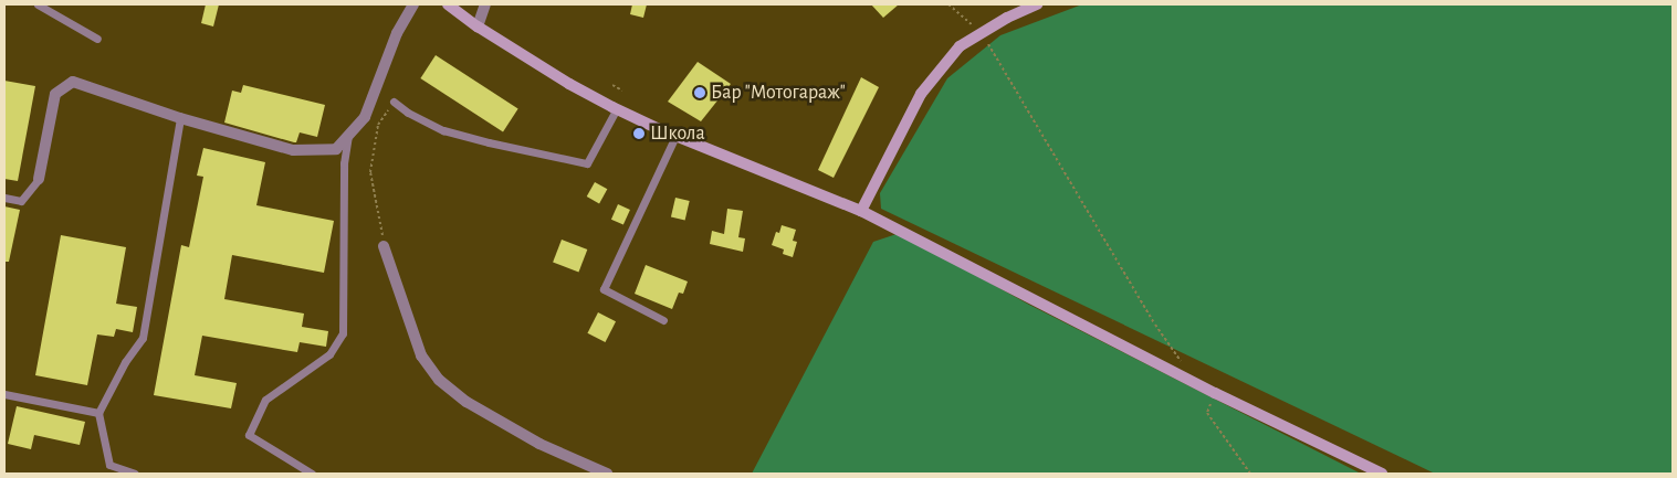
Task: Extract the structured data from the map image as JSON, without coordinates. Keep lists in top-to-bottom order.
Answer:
{
  "places": ["Бар \"Мотогараж\"", "Школа"]
}
